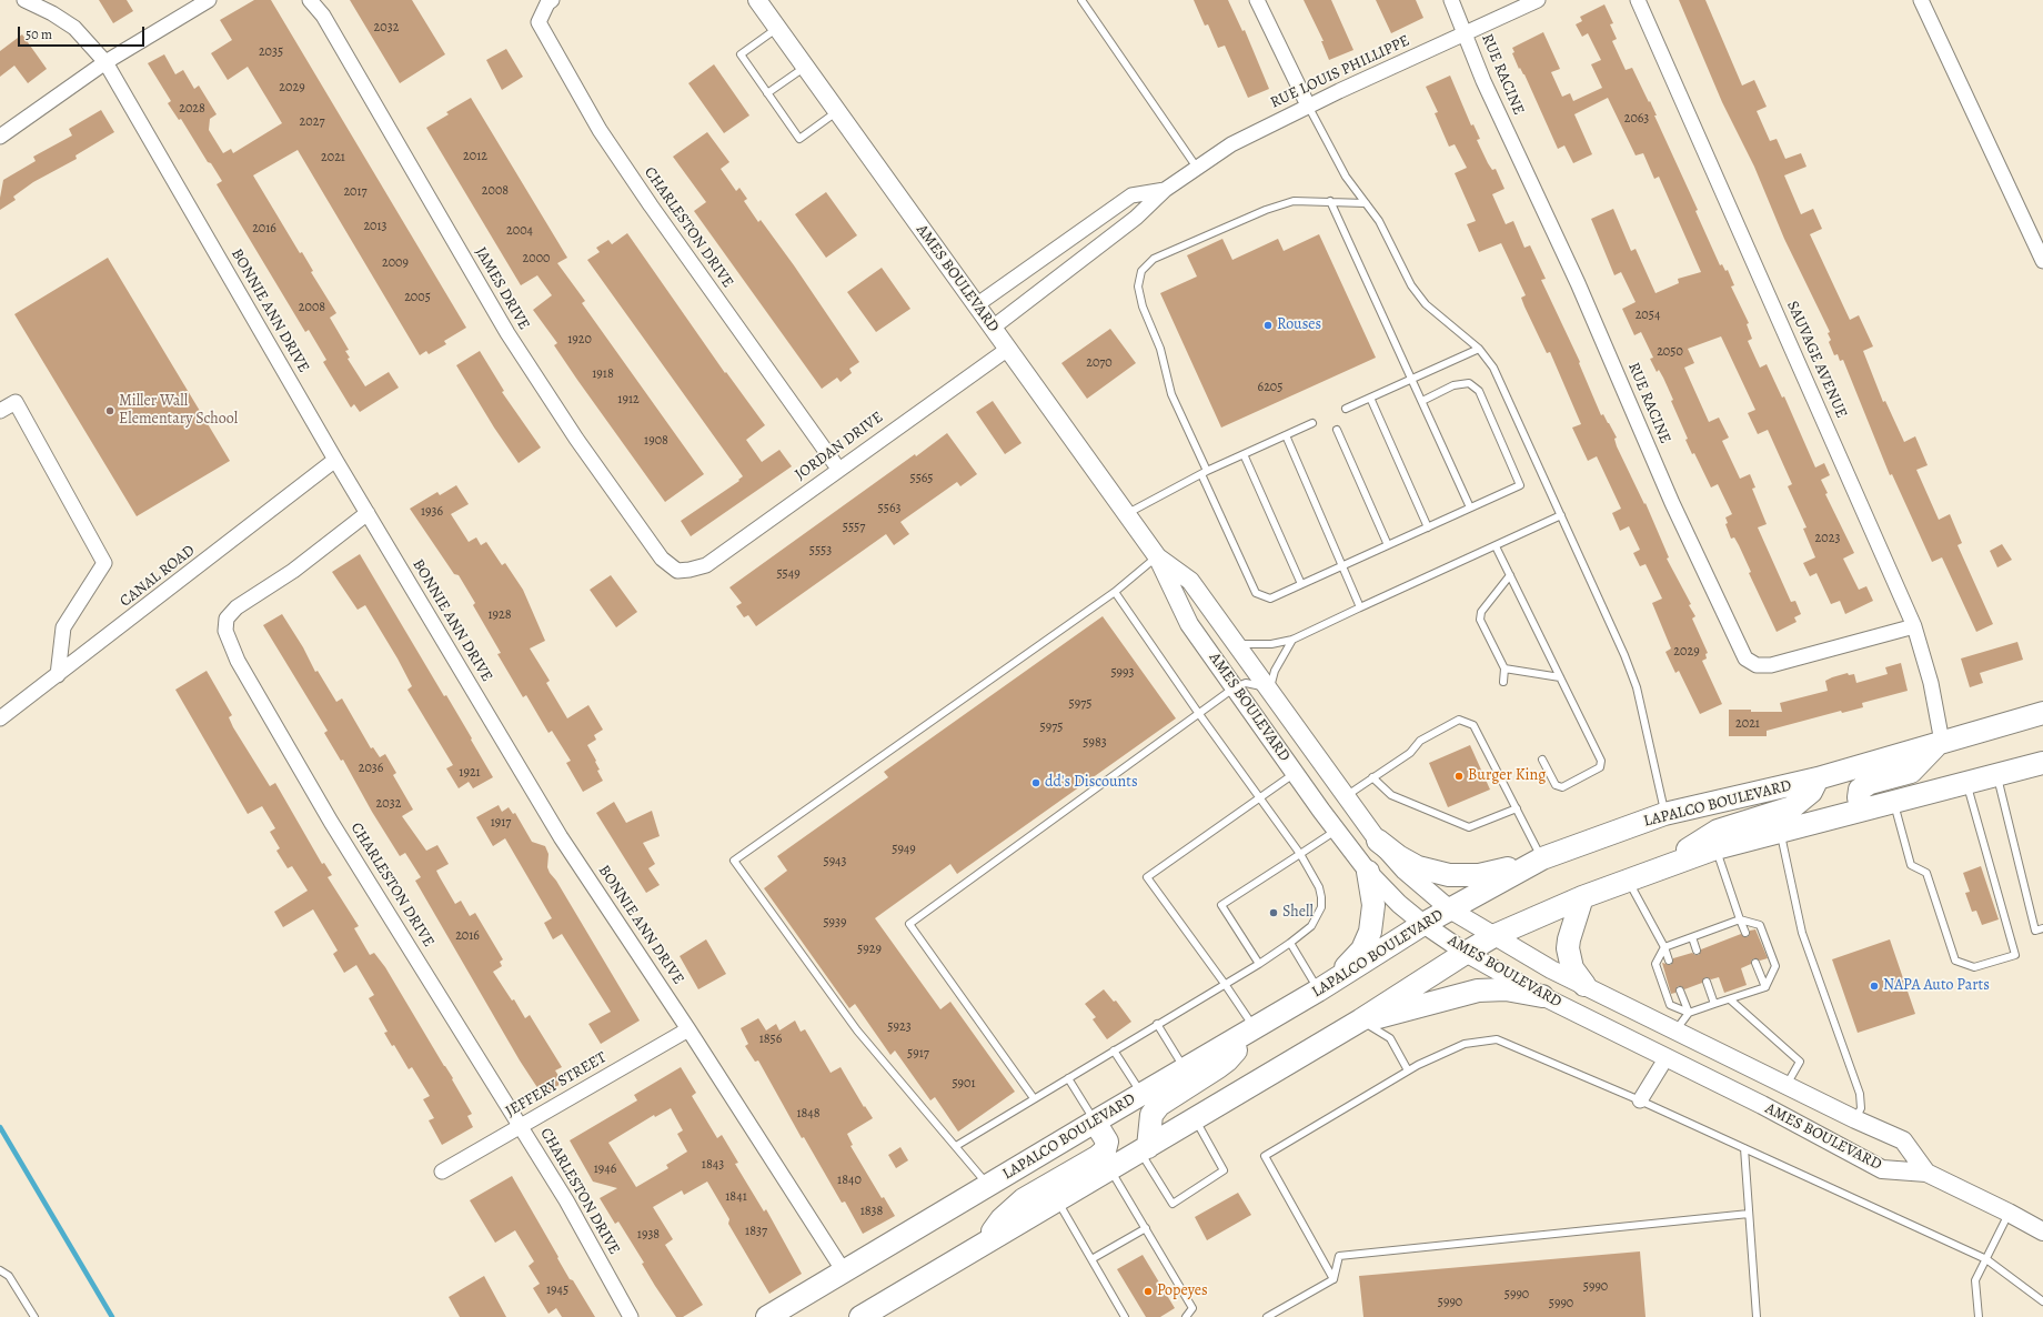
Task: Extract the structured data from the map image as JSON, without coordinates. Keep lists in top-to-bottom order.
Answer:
{
  "streets": {
    "main road": ["LAPALCO BOULEVARD"],
    "street": [
      "RUE LOUIS PHILLIPPE",
      "RUE RACINE",
      "CHARLESTON DRIVE",
      "AMES BOULEVARD",
      "JAMES DRIVE",
      "BONNIE ANN DRIVE",
      "SAUVAGE AVENUE",
      "JORDAN DRIVE",
      "CANAL ROAD",
      "JEFFERY STREET"
    ]
  },
  "crossings": [
    ["RUE LOUIS PHILLIPPE", "RUE RACINE"],
    ["RUE LOUIS PHILLIPPE", "AMES BOULEVARD"],
    ["RUE RACINE", "SAUVAGE AVENUE"],
    ["CHARLESTON DRIVE", "BONNIE ANN DRIVE"],
    ["CHARLESTON DRIVE", "JORDAN DRIVE"],
    ["CHARLESTON DRIVE", "JEFFERY STREET"],
    ["AMES BOULEVARD", "JORDAN DRIVE"],
    ["AMES BOULEVARD", "LAPALCO BOULEVARD"],
    ["JAMES DRIVE", "JORDAN DRIVE"],
    ["BONNIE ANN DRIVE", "CANAL ROAD"],
    ["BONNIE ANN DRIVE", "LAPALCO BOULEVARD"],
    ["BONNIE ANN DRIVE", "JEFFERY STREET"],
    ["SAUVAGE AVENUE", "LAPALCO BOULEVARD"]
  ],
  "places": [
    "Rouses",
    "Miller Wall Elementary School",
    "Burger King",
    "dd's Discounts",
    "Shell",
    "NAPA Auto Parts",
    "Popeyes"
  ],
  "house_numbers": [
    "2032",
    "2035",
    "2029",
    "2028",
    "2063",
    "2027",
    "2012",
    "2021",
    "2008",
    "2017",
    "2013",
    "2016",
    "2004",
    "2000",
    "2009",
    "2005",
    "2008",
    "2054",
    "1920",
    "2050",
    "2070",
    "1918",
    "6205",
    "1912",
    "1908",
    "5565",
    "5563",
    "1936",
    "5557",
    "2023",
    "5553",
    "5549",
    "1928",
    "2029",
    "5993",
    "5975",
    "2021",
    "5975",
    "5983",
    "2036",
    "1921",
    "2032",
    "1917",
    "5949",
    "5943",
    "5939",
    "2016",
    "5929",
    "5923",
    "1856",
    "5917",
    "5901",
    "1848",
    "1843",
    "1946",
    "1840",
    "1841",
    "1838",
    "1837",
    "1938",
    "5990",
    "1945",
    "5990",
    "5990",
    "5990"
  ],
  "scale_bar": "50 m"
}
